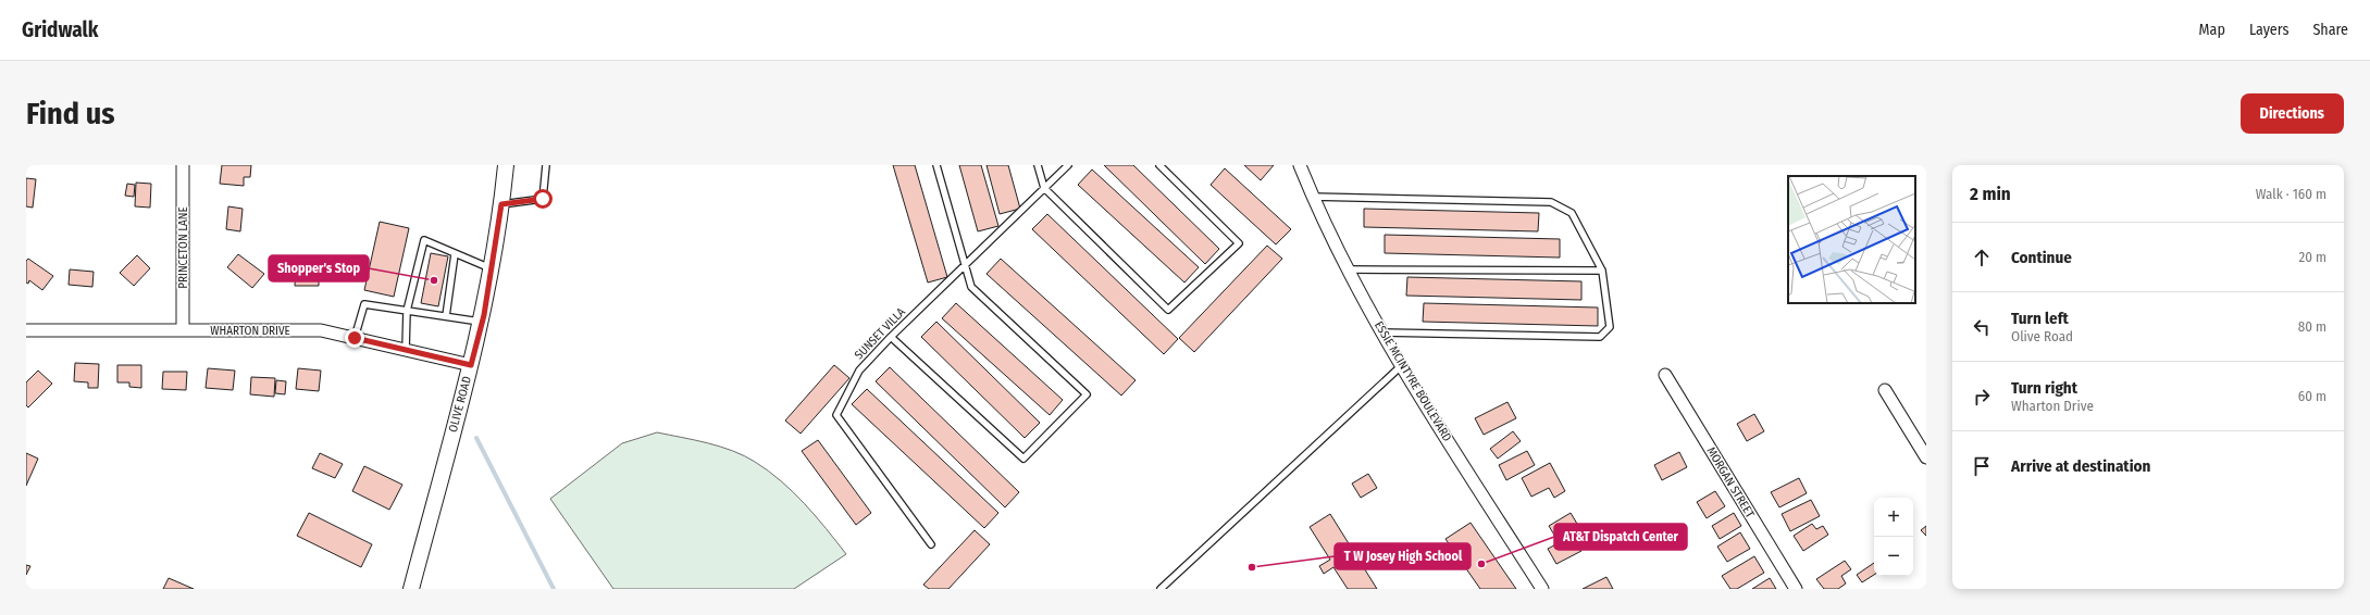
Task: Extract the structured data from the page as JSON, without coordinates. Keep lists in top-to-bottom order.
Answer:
{
  "streets": {
    "street": [
      "PRINCETON LANE",
      "WHARTON DRIVE",
      "ESSIE MCINTYRE BOULEVARD",
      "OLIVE ROAD",
      "MORGAN STREET"
    ],
    "lane": ["SUNSET VILLA"]
  },
  "crossings": [
    ["PRINCETON LANE", "WHARTON DRIVE"],
    ["WHARTON DRIVE", "OLIVE ROAD"]
  ],
  "places": ["Shopper's Stop", "AT&T Dispatch Center", "T W Josey High School"],
  "page": {
    "header": "Gridwalk",
    "nav": ["Map", "Layers", "Share"],
    "buttons": "Directions",
    "title": "Find us",
    "heading": ["2 min", "Walk · 160 m"],
    "list": [
      ["Continue", "20 m"],
      ["Turn left", "Olive Road", "80 m"],
      ["Turn right", "Wharton Drive", "60 m"],
      "Arrive at destination"
    ],
    "map_buttons": ["+", "−"]
  }
}
